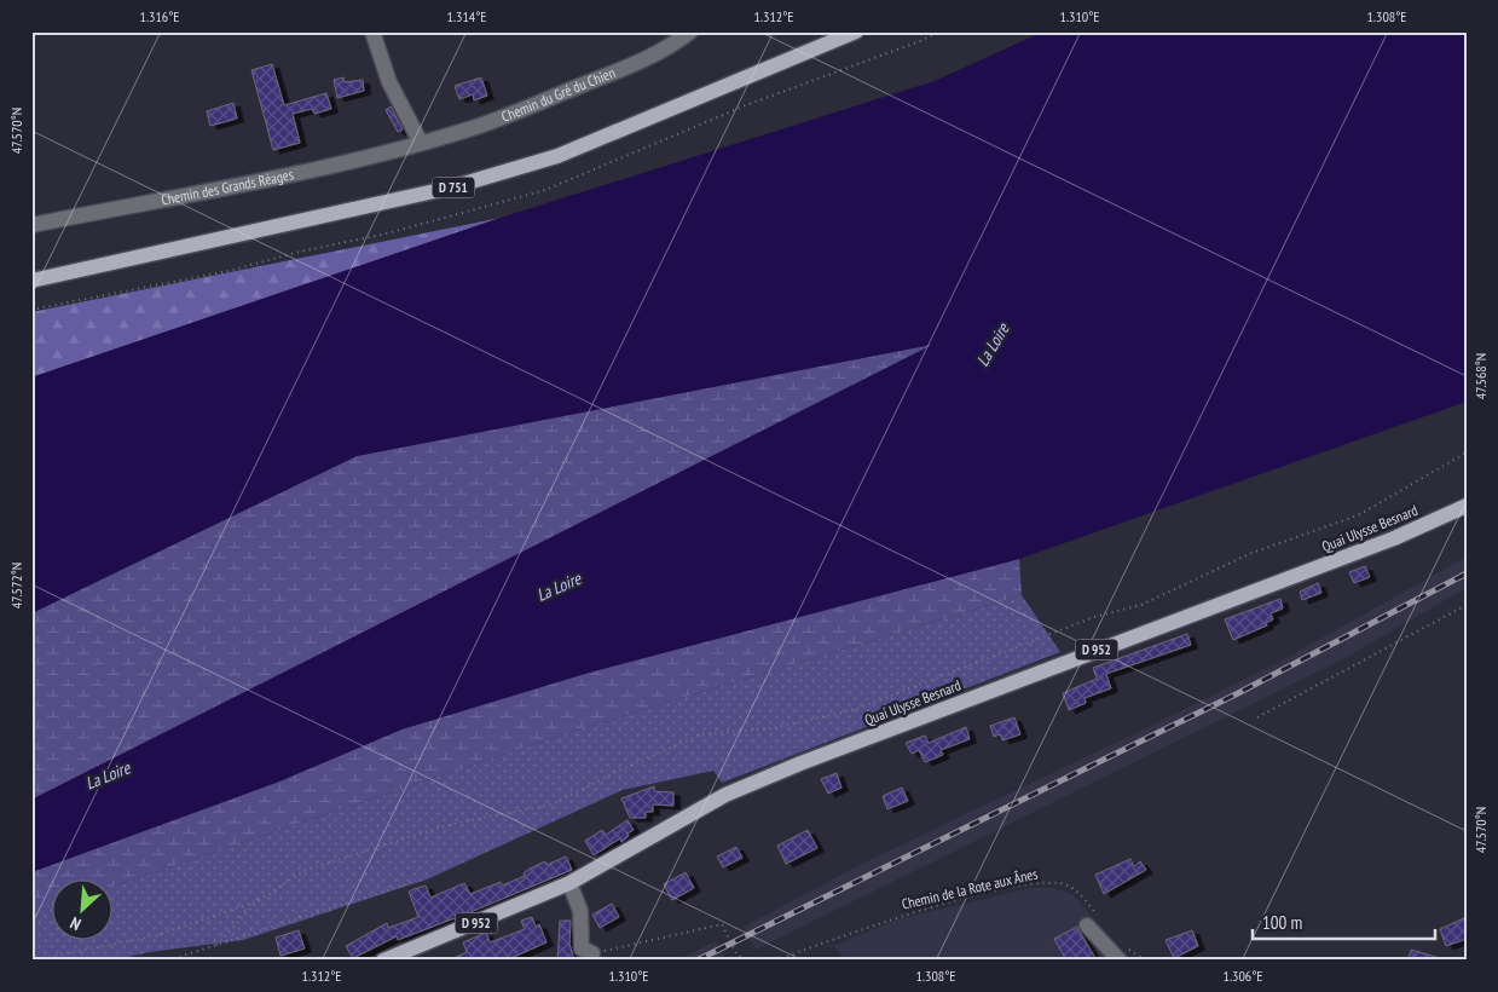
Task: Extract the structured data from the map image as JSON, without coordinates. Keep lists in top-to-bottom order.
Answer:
{
  "streets": {
    "main road": ["D 751", "Quai Ulysse Besnard", "D 952"],
    "street": ["Chemin du Gré du Chien", "Chemin des Grands Réages"],
    "path": ["Chemin de la Rote aux Ânes"]
  },
  "crossings": [
    ["Chemin du Gré du Chien", "Chemin des Grands Réages"]
  ],
  "water": ["La Loire"],
  "scale_bar": "100 m",
  "north": "bottom left",
  "coordinates": [
    "1.316°E",
    "1.314°E",
    "1.312°E",
    "1.310°E",
    "1.308°E",
    "47.570°N",
    "47.568°N",
    "47.572°N",
    "1.306°E"
  ]
}
